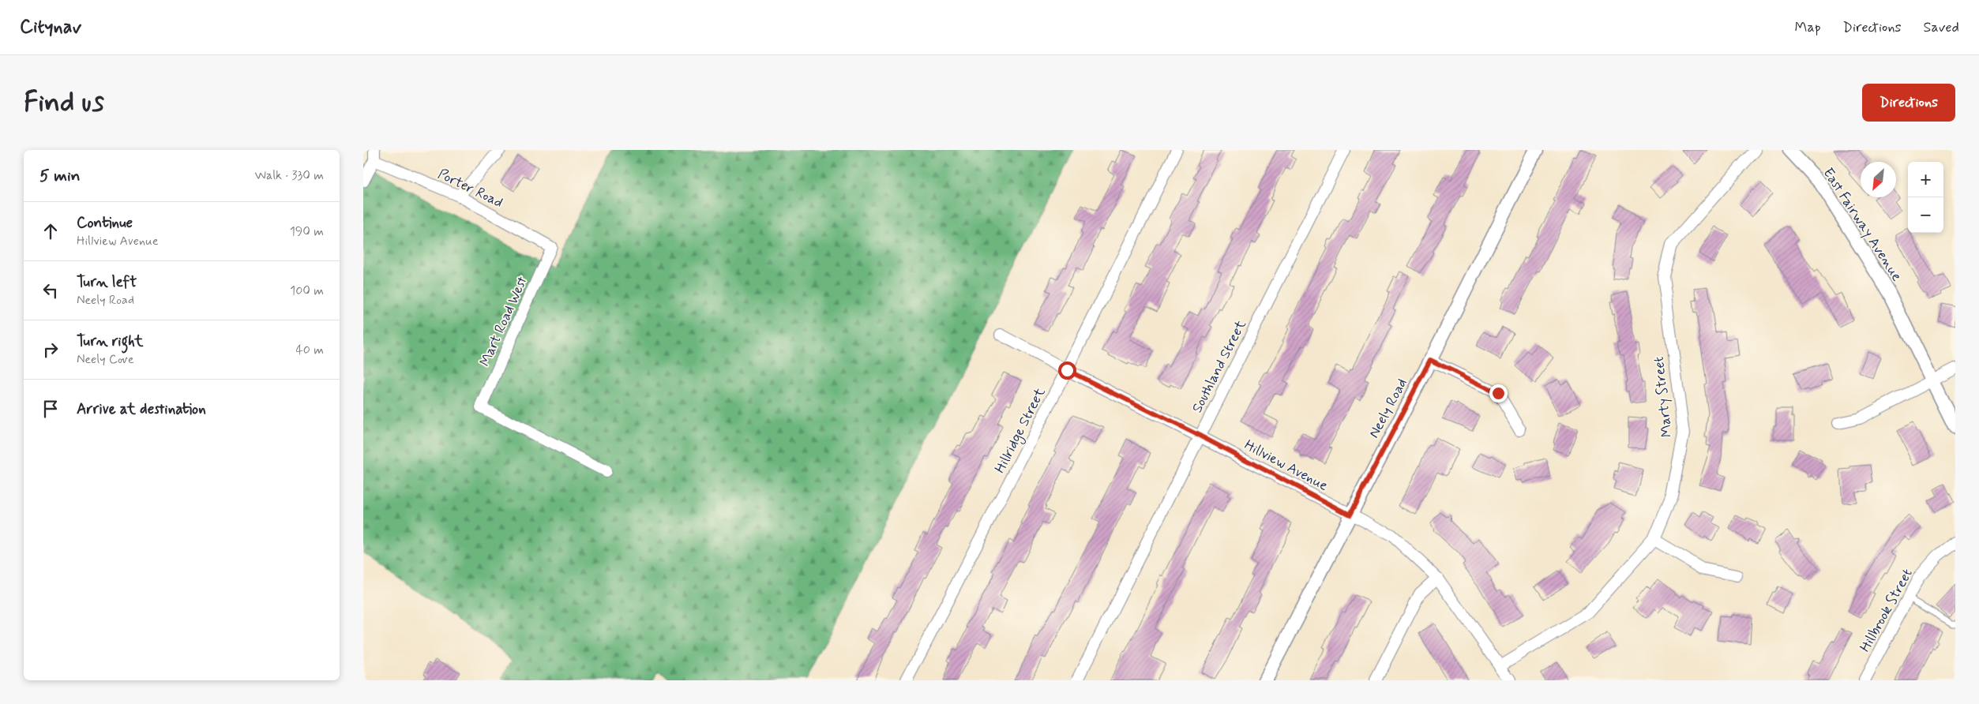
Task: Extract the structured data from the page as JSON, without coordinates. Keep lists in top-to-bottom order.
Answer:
{
  "streets": {
    "street": [
      "Porter Road",
      "East Fairway Avenue",
      "Mart Road West",
      "Southland Street",
      "Marty Street",
      "Neely Road",
      "Hillridge Street",
      "Hillview Avenue",
      "Hillbrook Street"
    ]
  },
  "crossings": [
    ["Porter Road", "Mart Road West"],
    ["Southland Street", "Hillview Avenue"],
    ["Marty Street", "Hillview Avenue"],
    ["Neely Road", "Hillview Avenue"],
    ["Hillridge Street", "Hillview Avenue"]
  ],
  "north": "bottom left",
  "page": {
    "header": "Citynav",
    "nav": ["Map", "Directions", "Saved"],
    "buttons": "Directions",
    "title": "Find us",
    "heading": ["5 min", "Walk · 330 m"],
    "map_buttons": ["+", "−"],
    "list": [
      ["Continue", "Hillview Avenue", "190 m"],
      ["Turn left", "Neely Road", "100 m"],
      ["Turn right", "Neely Cove", "40 m"],
      "Arrive at destination"
    ]
  }
}
